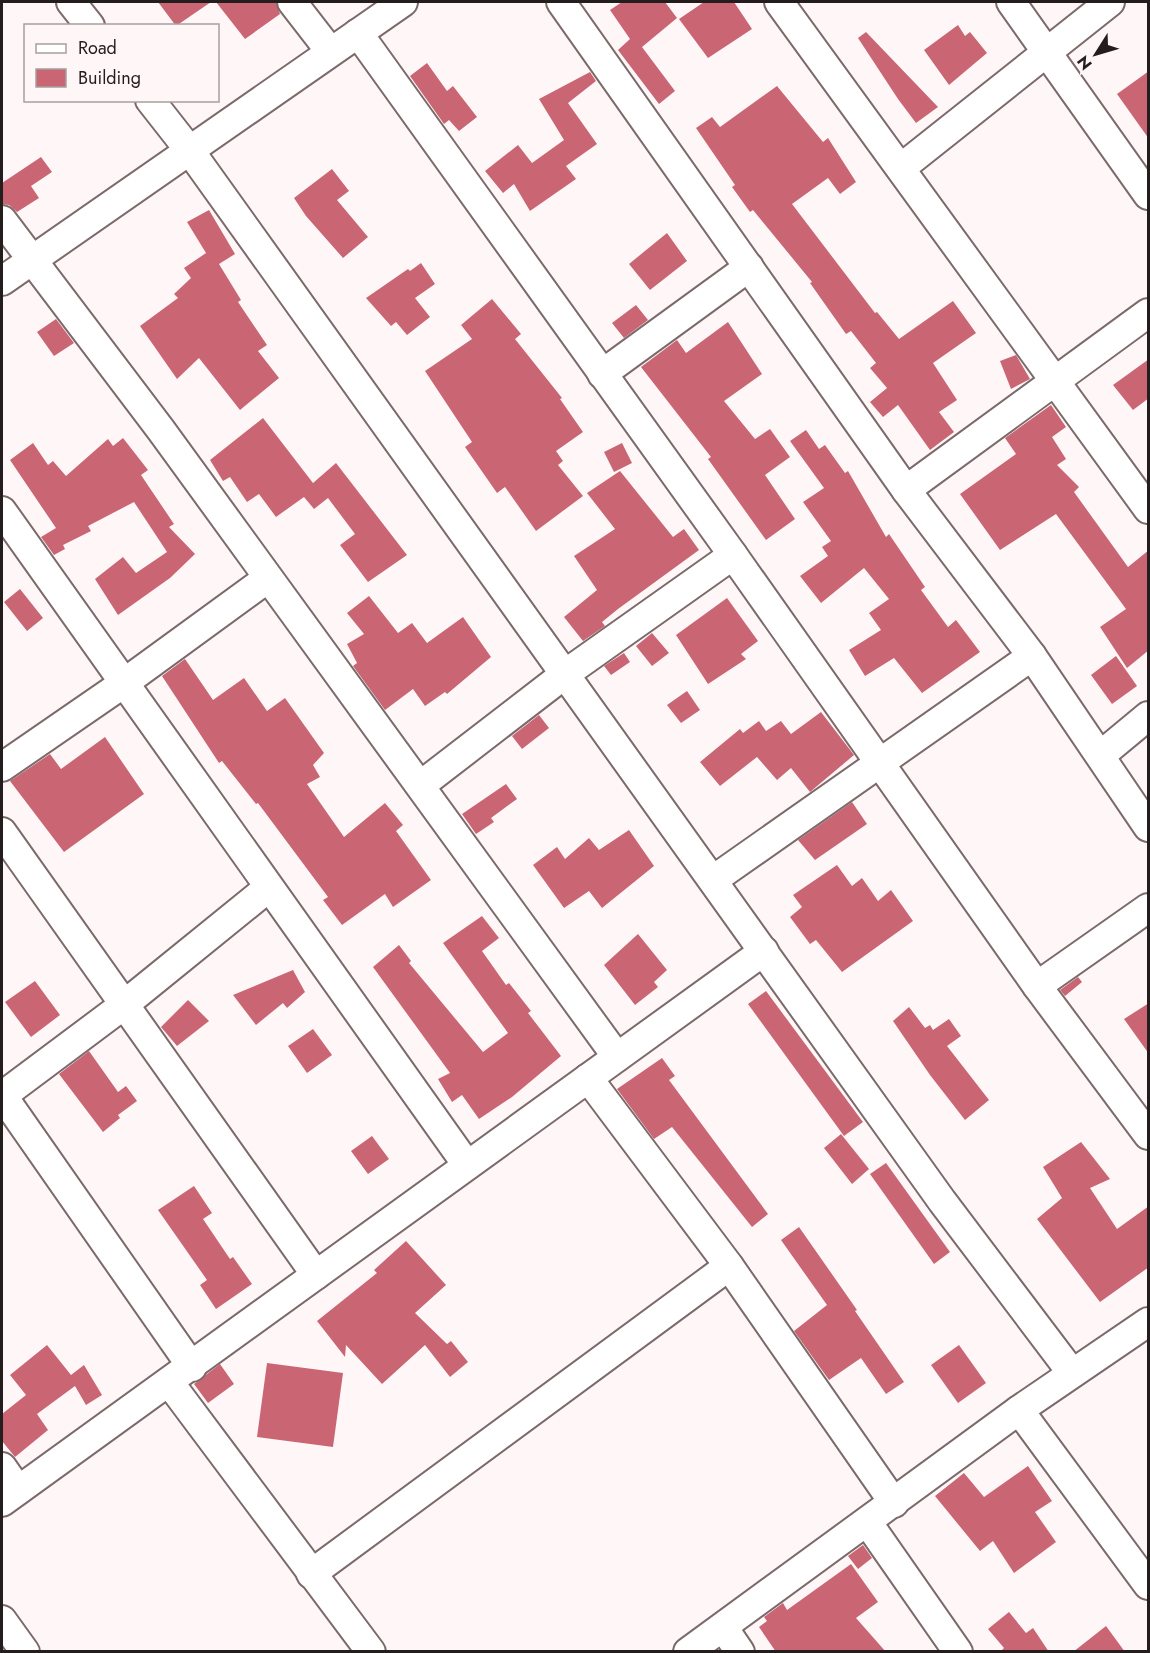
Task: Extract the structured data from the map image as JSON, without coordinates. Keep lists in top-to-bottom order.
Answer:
{
  "legend": ["Road", "Building"],
  "north": "bottom left"
}
